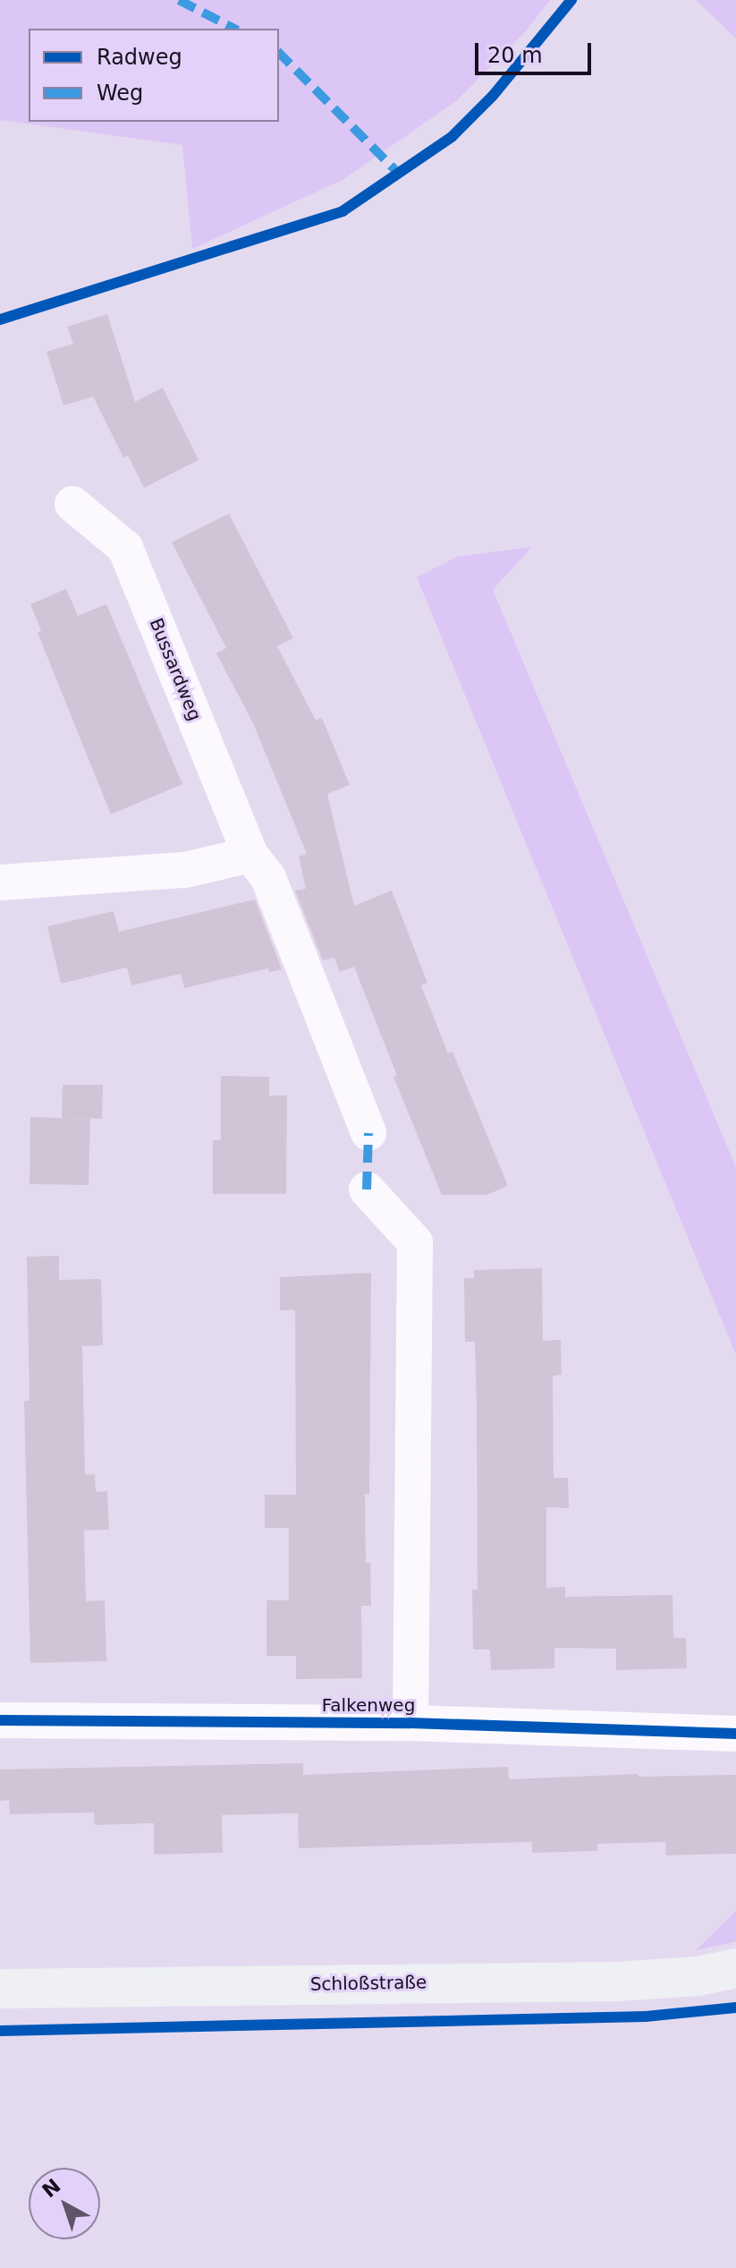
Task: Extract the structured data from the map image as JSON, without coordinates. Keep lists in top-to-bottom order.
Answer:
{
  "streets": {
    "main road": ["Schloßstraße"],
    "street": ["Bussardweg", "Falkenweg"]
  },
  "legend": ["Radweg", "Weg"],
  "scale_bar": "20 m",
  "north": "top left"
}
